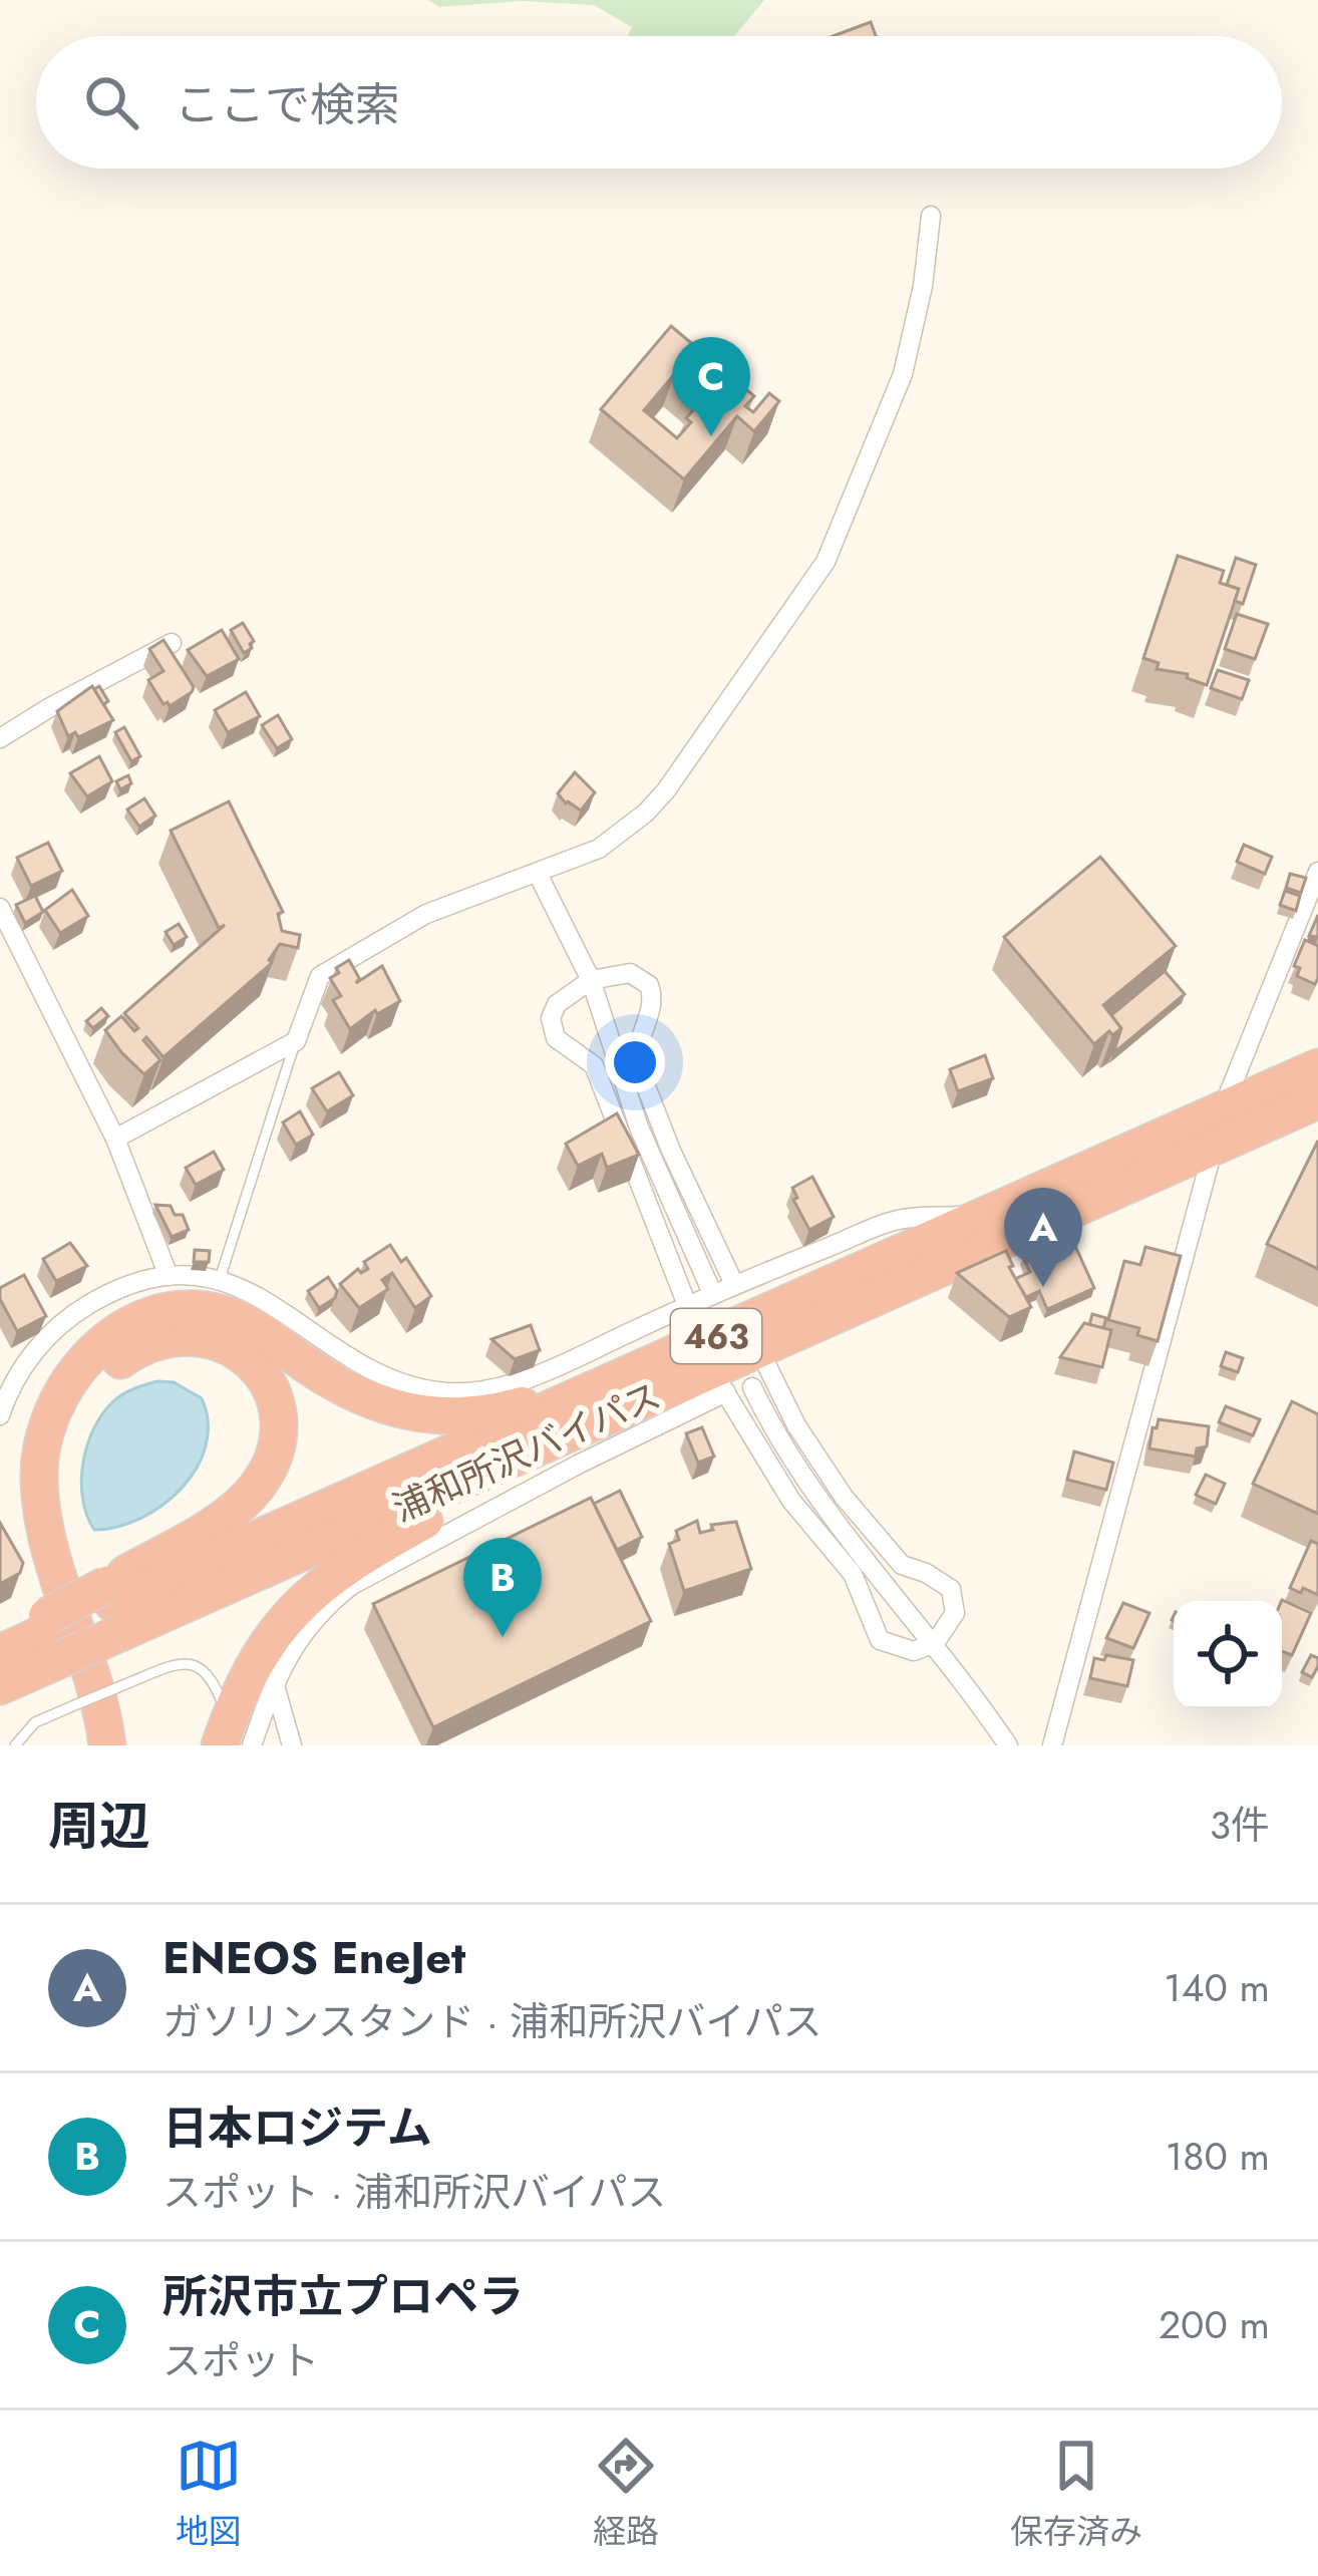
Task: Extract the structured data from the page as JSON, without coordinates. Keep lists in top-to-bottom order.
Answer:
{
  "streets": {
    "highway": ["463", "浦和所沢バイパス"]
  },
  "page": {
    "search": "ここで検索",
    "pins": ["C", "A", "B"],
    "heading": ["周辺", "3件"],
    "list": [
      {
        "mark": "A",
        "name": "ENEOS EneJet",
        "note": "ガソリンスタンド · 浦和所沢バイパス",
        "value": "140 m"
      },
      {
        "mark": "B",
        "name": "日本ロジテム",
        "note": "スポット · 浦和所沢バイパス",
        "value": "180 m"
      },
      {
        "mark": "C",
        "name": "所沢市立プロペラ",
        "note": "スポット",
        "value": "200 m"
      }
    ],
    "nav": ["地図", "経路", "保存済み"]
  }
}
